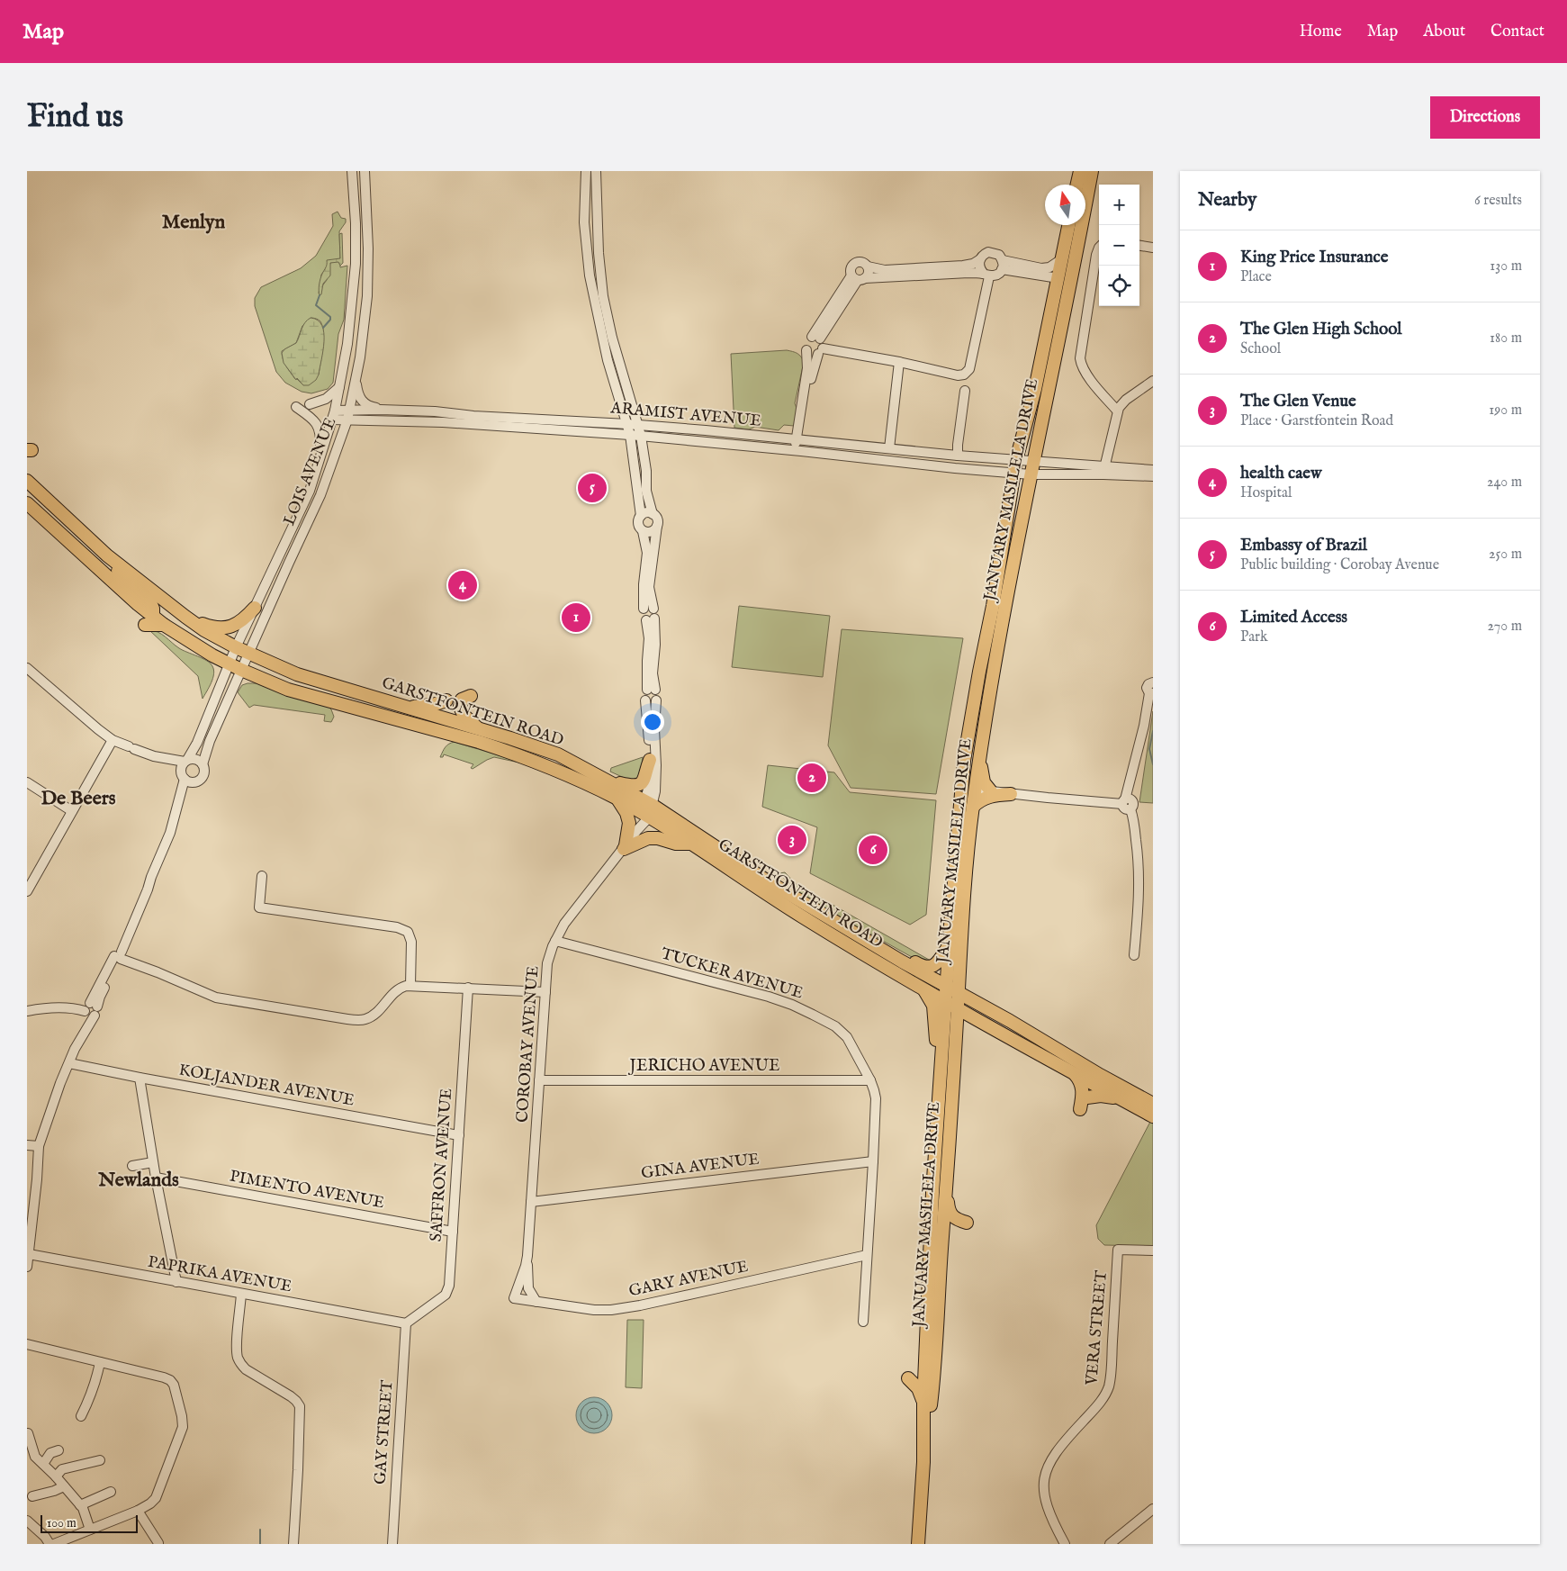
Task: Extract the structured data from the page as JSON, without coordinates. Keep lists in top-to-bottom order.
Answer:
{
  "streets": {
    "main road": ["JANUARY MASILELA DRIVE", "GARSTFONTEIN ROAD"],
    "street": [
      "ARAMIST AVENUE",
      "LOIS AVENUE",
      "TUCKER AVENUE",
      "COROBAY AVENUE",
      "JERICHO AVENUE",
      "KOLJANDER AVENUE",
      "SAFFRON AVENUE",
      "GINA AVENUE",
      "PIMENTO AVENUE",
      "PAPRIKA AVENUE",
      "GARY AVENUE",
      "VERA STREET",
      "GAY STREET"
    ]
  },
  "crossings": [
    ["ARAMIST AVENUE", "LOIS AVENUE"],
    ["ARAMIST AVENUE", "JANUARY MASILELA DRIVE"],
    ["LOIS AVENUE", "GARSTFONTEIN ROAD"],
    ["JANUARY MASILELA DRIVE", "GARSTFONTEIN ROAD"],
    ["GARSTFONTEIN ROAD", "COROBAY AVENUE"],
    ["TUCKER AVENUE", "COROBAY AVENUE"],
    ["TUCKER AVENUE", "JERICHO AVENUE"],
    ["TUCKER AVENUE", "GINA AVENUE"],
    ["TUCKER AVENUE", "GARY AVENUE"],
    ["COROBAY AVENUE", "JERICHO AVENUE"],
    ["COROBAY AVENUE", "GINA AVENUE"],
    ["COROBAY AVENUE", "GARY AVENUE"],
    ["KOLJANDER AVENUE", "SAFFRON AVENUE"],
    ["SAFFRON AVENUE", "PIMENTO AVENUE"],
    ["SAFFRON AVENUE", "PAPRIKA AVENUE"],
    ["SAFFRON AVENUE", "GAY STREET"],
    ["PAPRIKA AVENUE", "GAY STREET"]
  ],
  "districts": ["Menlyn", "De Beers", "Newlands"],
  "scale_bar": "100 m",
  "north": "top",
  "page": {
    "header": "Map",
    "nav": [
      "Home",
      "Map",
      "About",
      "Contact"
    ],
    "buttons": "Directions",
    "title": "Find us",
    "heading": ["Nearby", "6 results"],
    "map_buttons": ["+", "−"],
    "list": [
      {
        "mark": "1",
        "name": "King Price Insurance",
        "note": "Place",
        "value": "130 m"
      },
      {
        "mark": "2",
        "name": "The Glen High School",
        "note": "School",
        "value": "180 m"
      },
      {
        "mark": "3",
        "name": "The Glen Venue",
        "note": "Place · Garstfontein Road",
        "value": "190 m"
      },
      {
        "mark": "4",
        "name": "health caew",
        "note": "Hospital",
        "value": "240 m"
      },
      {
        "mark": "5",
        "name": "Embassy of Brazil",
        "note": "Public building · Corobay Avenue",
        "value": "250 m"
      },
      {
        "mark": "6",
        "name": "Limited Access",
        "note": "Park",
        "value": "270 m"
      }
    ],
    "pins": [
      "5",
      "4",
      "1",
      "2",
      "3",
      "6"
    ],
    "scale": "100 m"
  }
}
